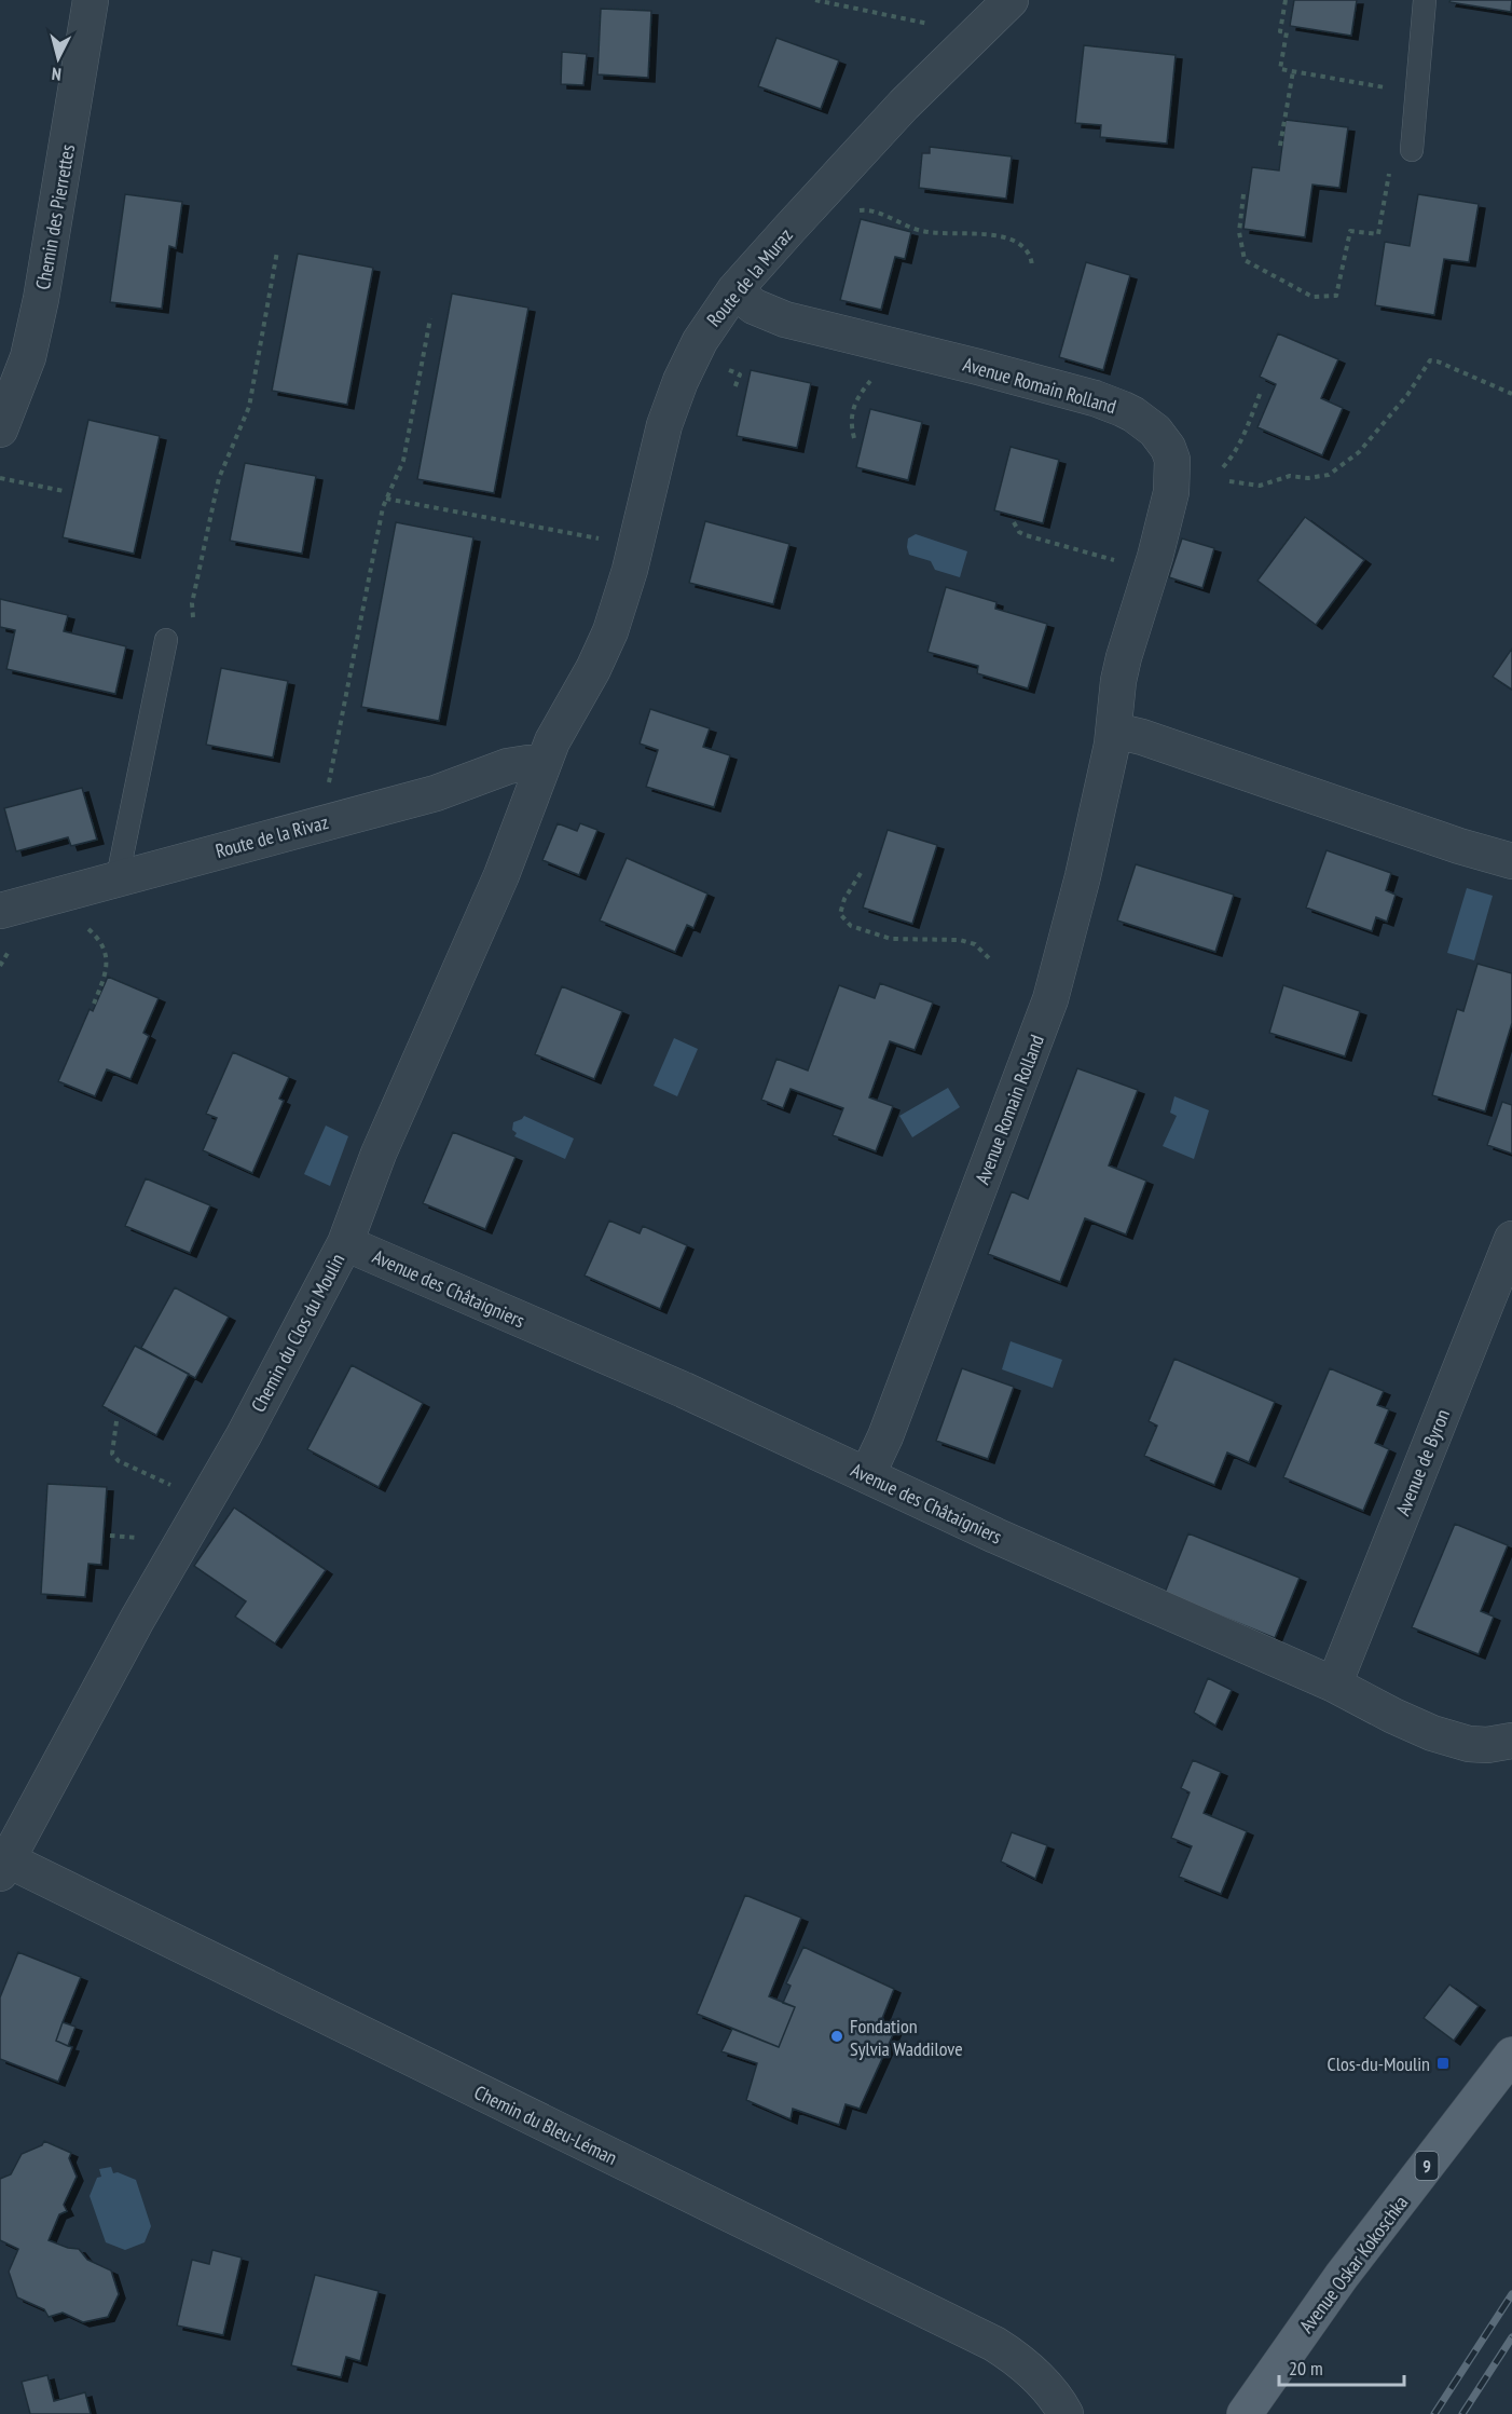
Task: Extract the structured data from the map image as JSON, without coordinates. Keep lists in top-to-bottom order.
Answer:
{
  "streets": {
    "main road": ["9", "Avenue Oskar Kokoschka"],
    "street": [
      "Chemin des Pierrettes",
      "Route de la Muraz",
      "Avenue Romain Rolland",
      "Route de la Rivaz",
      "Avenue des Châtaigniers",
      "Chemin du Clos du Moulin",
      "Avenue de Byron",
      "Chemin du Bleu-Léman"
    ]
  },
  "crossings": [
    ["Route de la Muraz", "Avenue Romain Rolland"],
    ["Route de la Muraz", "Route de la Rivaz"],
    ["Route de la Muraz", "Chemin du Clos du Moulin"],
    ["Avenue Romain Rolland", "Avenue des Châtaigniers"],
    ["Route de la Rivaz", "Chemin du Clos du Moulin"],
    ["Avenue des Châtaigniers", "Chemin du Clos du Moulin"],
    ["Avenue des Châtaigniers", "Avenue de Byron"],
    ["Chemin du Clos du Moulin", "Chemin du Bleu-Léman"]
  ],
  "places": {
    "other": ["Fondation Sylvia Waddilove"],
    "transit": ["Clos-du-Moulin"]
  },
  "scale_bar": "20 m",
  "north": "bottom"
}
